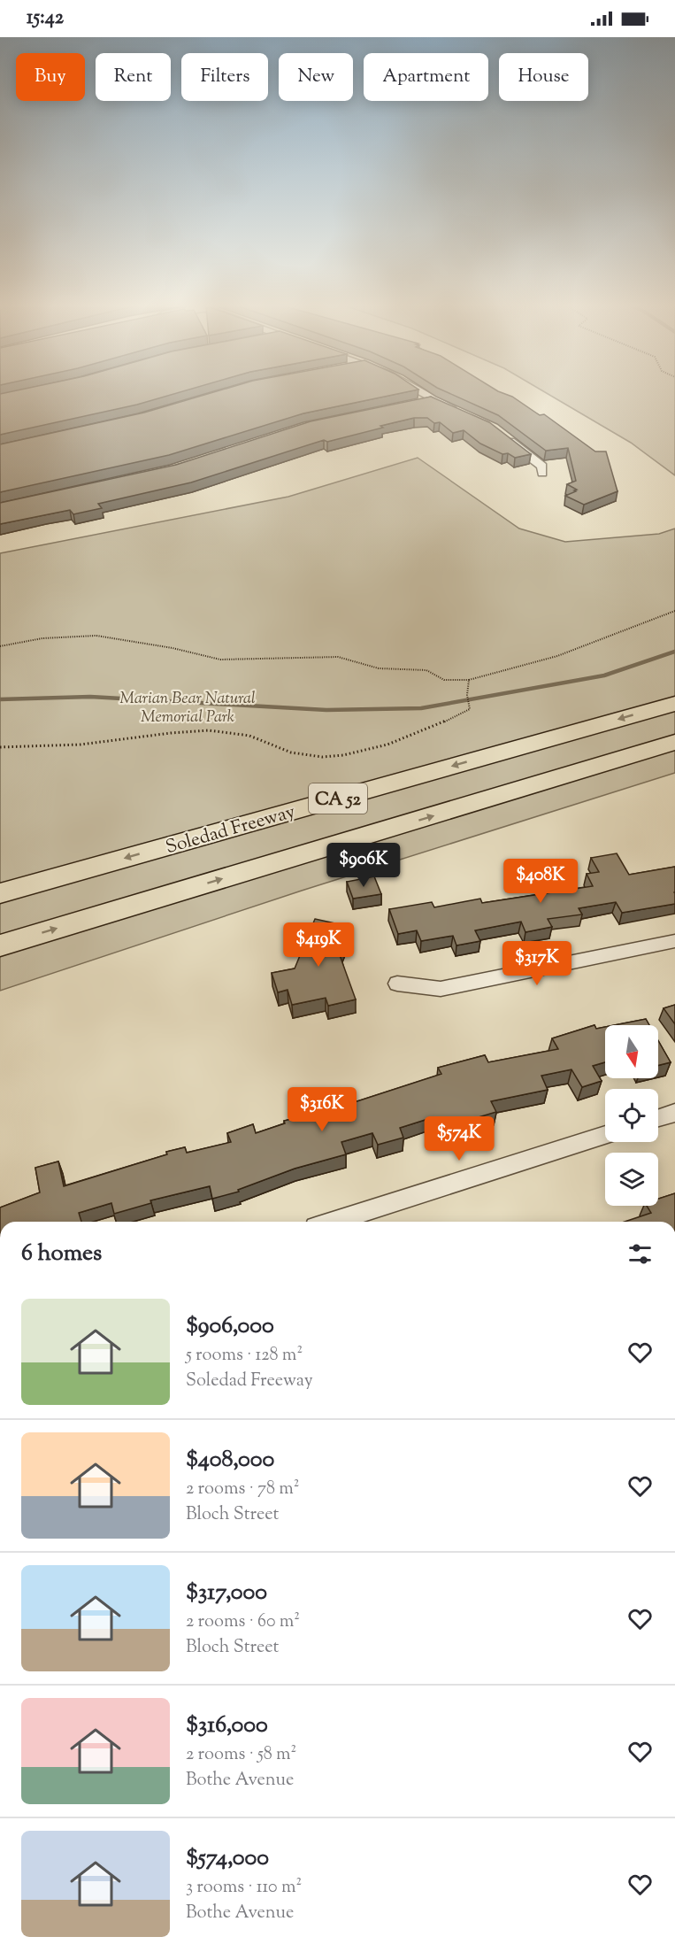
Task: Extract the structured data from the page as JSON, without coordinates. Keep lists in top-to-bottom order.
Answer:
{
  "streets": {
    "highway": ["CA 52", "Soledad Freeway"]
  },
  "parks": ["Marian Bear Natural Memorial Park"],
  "north": "bottom",
  "page": {
    "status": "15:42",
    "chip": [
      "Buy",
      "Rent",
      "Filters",
      "New",
      "Apartment",
      "House"
    ],
    "price": [
      "$906K",
      "$408K",
      "$419K",
      "$317K",
      "$316K",
      "$574K"
    ],
    "heading": "6 homes",
    "list": [
      {
        "name": "$906,000",
        "note": "5 rooms · 128 m² · Soledad Freeway"
      },
      {
        "name": "$408,000",
        "note": "2 rooms · 78 m² · Bloch Street"
      },
      {
        "name": "$317,000",
        "note": "2 rooms · 60 m² · Bloch Street"
      },
      {
        "name": "$316,000",
        "note": "2 rooms · 58 m² · Bothe Avenue"
      },
      {
        "name": "$574,000",
        "note": "3 rooms · 110 m² · Bothe Avenue"
      }
    ]
  }
}
